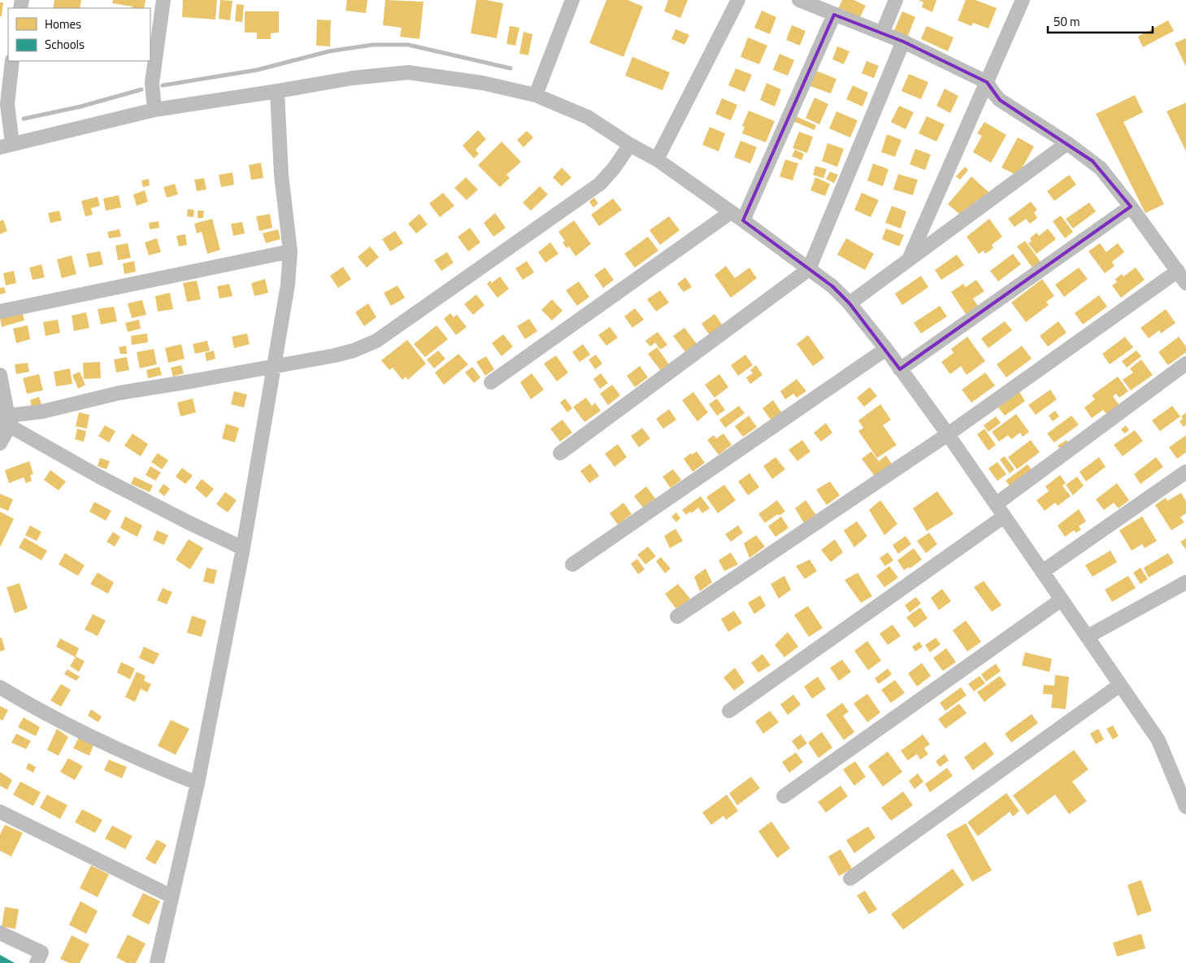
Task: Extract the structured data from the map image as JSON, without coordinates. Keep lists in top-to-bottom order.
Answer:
{
  "legend": ["Homes", "Schools"],
  "scale_bar": "50 m"
}
